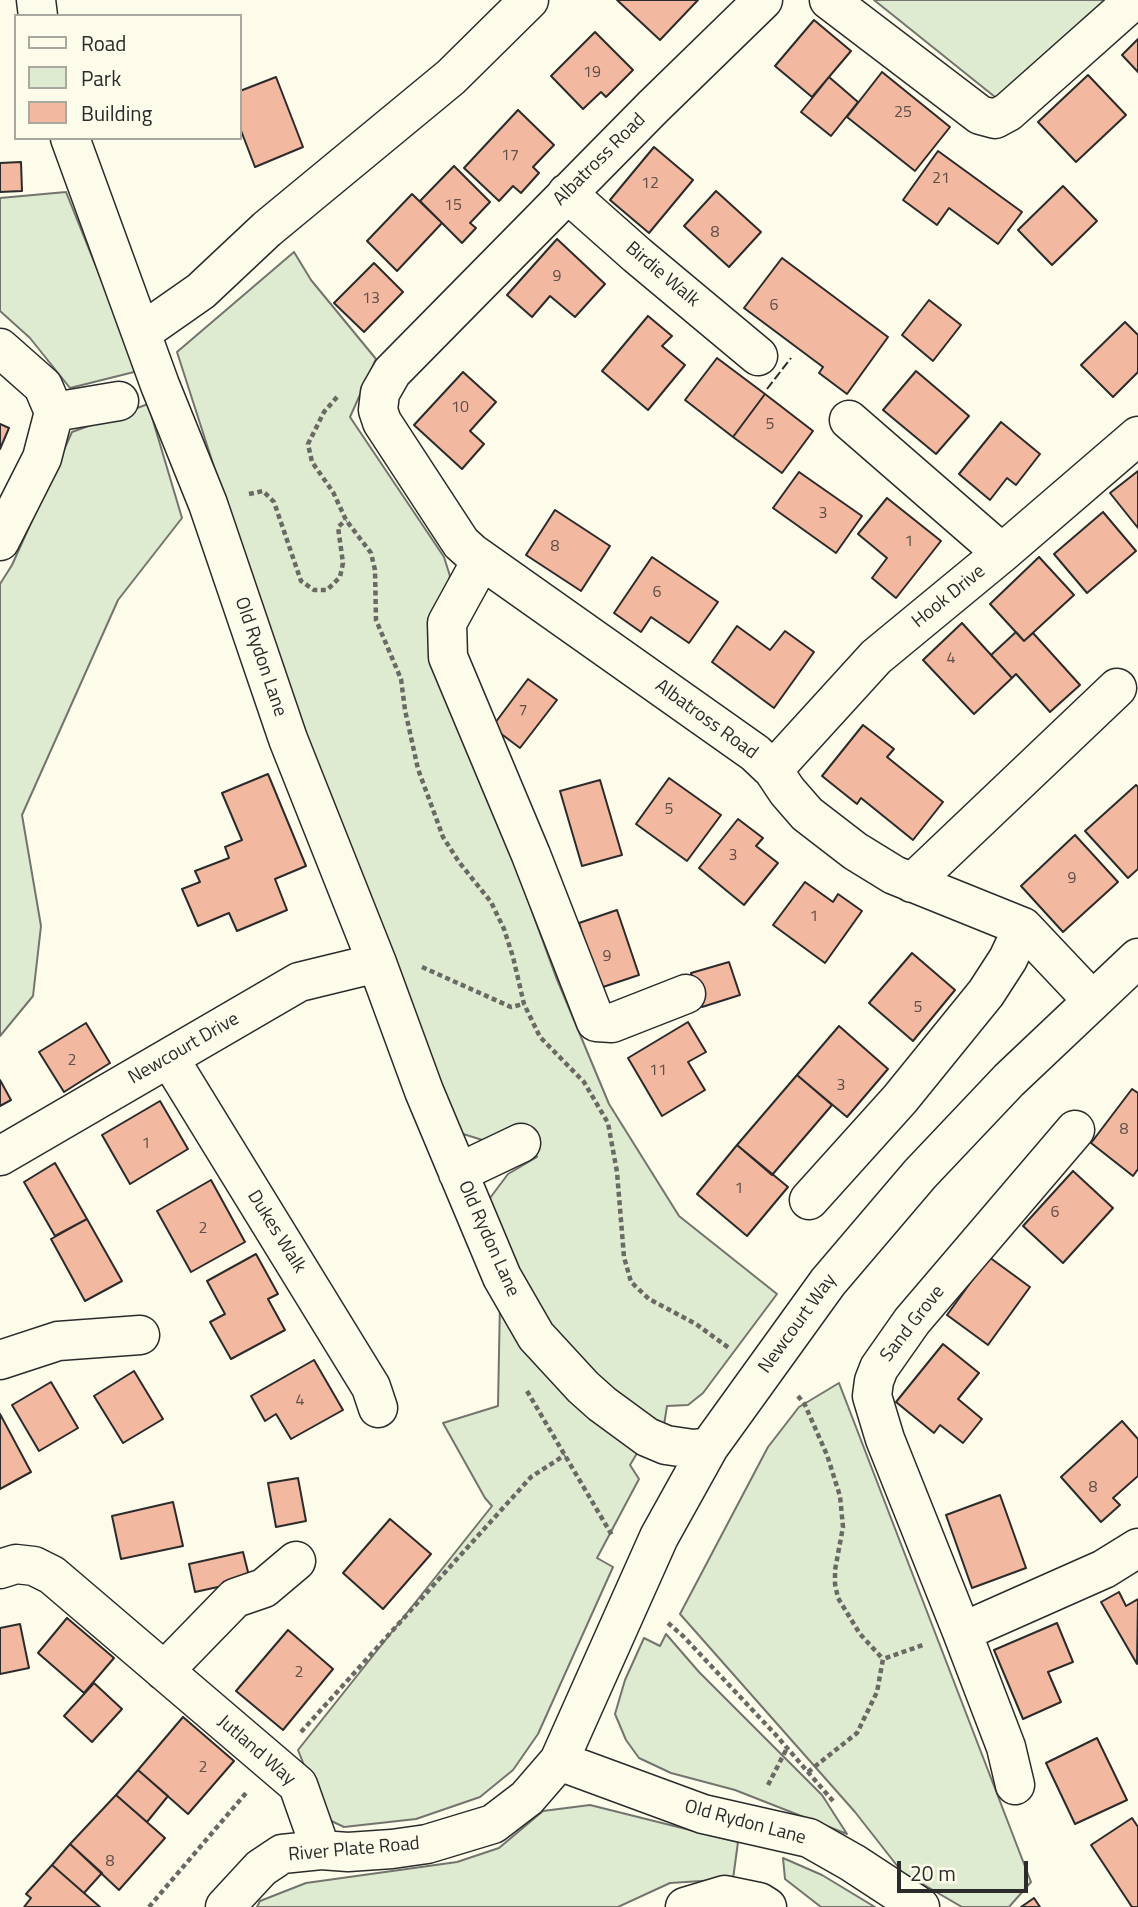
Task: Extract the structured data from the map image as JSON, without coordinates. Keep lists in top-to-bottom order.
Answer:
{
  "streets": {
    "street": [
      "Albatross Road",
      "Birdie Walk",
      "Hook Drive",
      "Old Rydon Lane",
      "Newcourt Drive",
      "Dukes Walk",
      "Newcourt Way",
      "Sand Grove",
      "Jutland Way",
      "River Plate Road"
    ]
  },
  "crossings": [
    ["Albatross Road", "Birdie Walk"],
    ["Albatross Road", "Hook Drive"],
    ["Albatross Road", "Newcourt Way"],
    ["Old Rydon Lane", "Newcourt Drive"],
    ["Old Rydon Lane", "Newcourt Way"],
    ["Old Rydon Lane", "River Plate Road"],
    ["Newcourt Drive", "Dukes Walk"],
    ["Newcourt Way", "River Plate Road"],
    ["Jutland Way", "River Plate Road"]
  ],
  "house_numbers": [
    "19",
    "25",
    "17",
    "21",
    "12",
    "15",
    "8",
    "9",
    "13",
    "6",
    "10",
    "5",
    "3",
    "1",
    "8",
    "6",
    "4",
    "7",
    "5",
    "3",
    "9",
    "1",
    "9",
    "5",
    "2",
    "11",
    "3",
    "8",
    "1",
    "1",
    "6",
    "2",
    "4",
    "8",
    "2",
    "2",
    "8"
  ],
  "legend": ["Road", "Park", "Building"],
  "scale_bar": "20 m"
}
